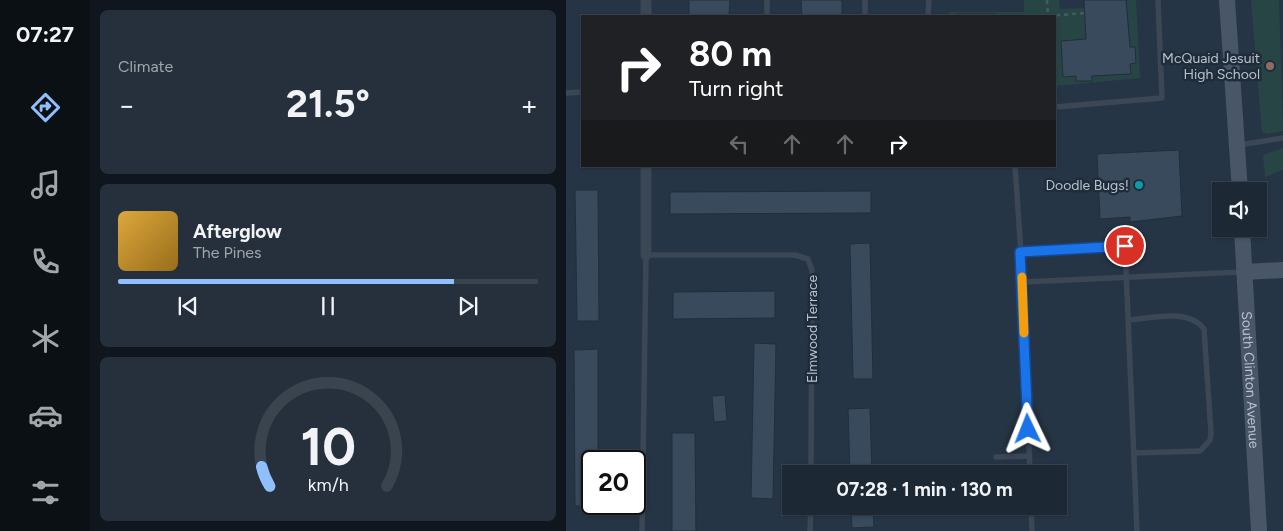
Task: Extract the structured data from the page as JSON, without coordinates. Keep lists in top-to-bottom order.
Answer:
{
  "streets": {
    "street": ["South Clinton Avenue"],
    "lane": ["Elmwood Terrace"]
  },
  "places": ["McQuaid Jesuit High School", "Doodle Bugs!"],
  "page": {
    "tabs": "07:27",
    "tile": "Climate",
    "turn": ["80 m", "Turn right"],
    "heat": ["−", "21.5°", "+"],
    "song": ["Afterglow", "The Pines"],
    "limit": "20",
    "trip": "07:28 · 1 min · 130 m",
    "gauge": ["10", "km/h"]
  }
}
